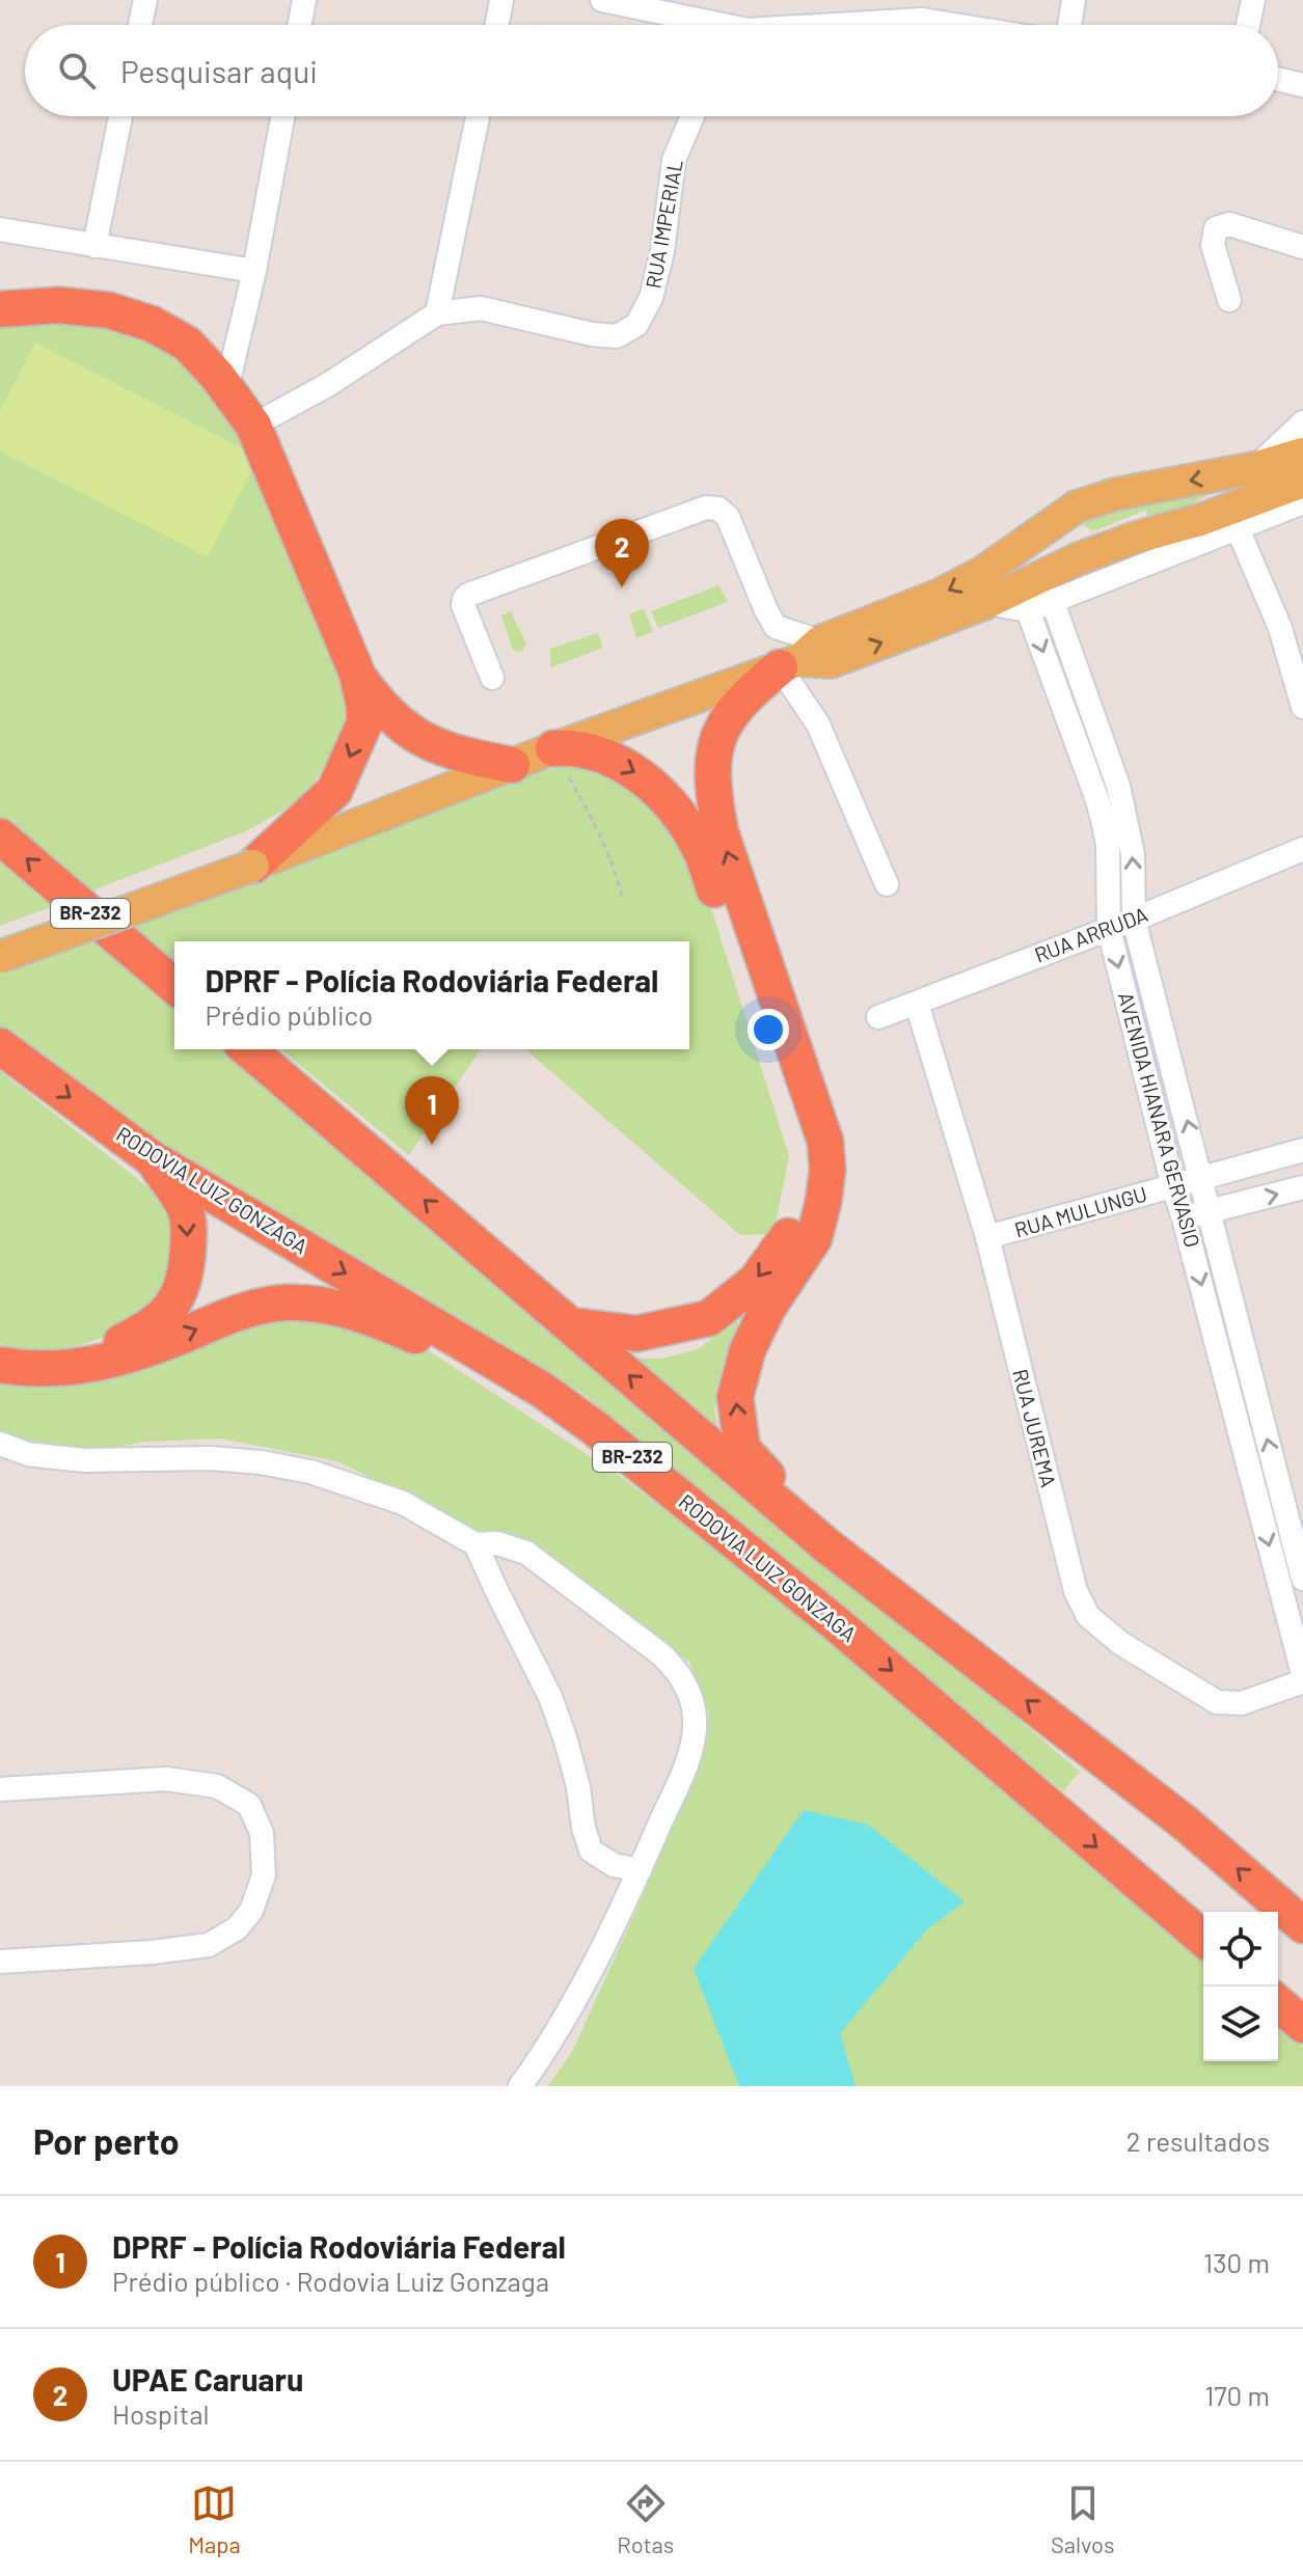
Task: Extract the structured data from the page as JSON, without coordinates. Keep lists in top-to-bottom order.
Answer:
{
  "streets": {
    "highway": ["BR-232", "RODOVIA LUIZ GONZAGA"],
    "street": [
      "RUA IMPERIAL",
      "RUA ARRUDA",
      "AVENIDA HIANARA GERVASIO",
      "RUA MULUNGU",
      "RUA JUREMA"
    ]
  },
  "crossings": [
    ["RUA ARRUDA", "AVENIDA HIANARA GERVASIO"],
    ["RUA ARRUDA", "RUA JUREMA"],
    ["AVENIDA HIANARA GERVASIO", "RUA MULUNGU"],
    ["RUA MULUNGU", "RUA JUREMA"]
  ],
  "page": {
    "search": "Pesquisar aqui",
    "pins": ["2", "1"],
    "popup": ["DPRF - Polícia Rodoviária Federal", "Prédio público"],
    "heading": ["Por perto", "2 resultados"],
    "list": [
      {
        "mark": "1",
        "name": "DPRF - Polícia Rodoviária Federal",
        "note": "Prédio público · Rodovia Luiz Gonzaga",
        "value": "130 m"
      },
      {
        "mark": "2",
        "name": "UPAE Caruaru",
        "note": "Hospital",
        "value": "170 m"
      }
    ],
    "nav": ["Mapa", "Rotas", "Salvos"]
  }
}
